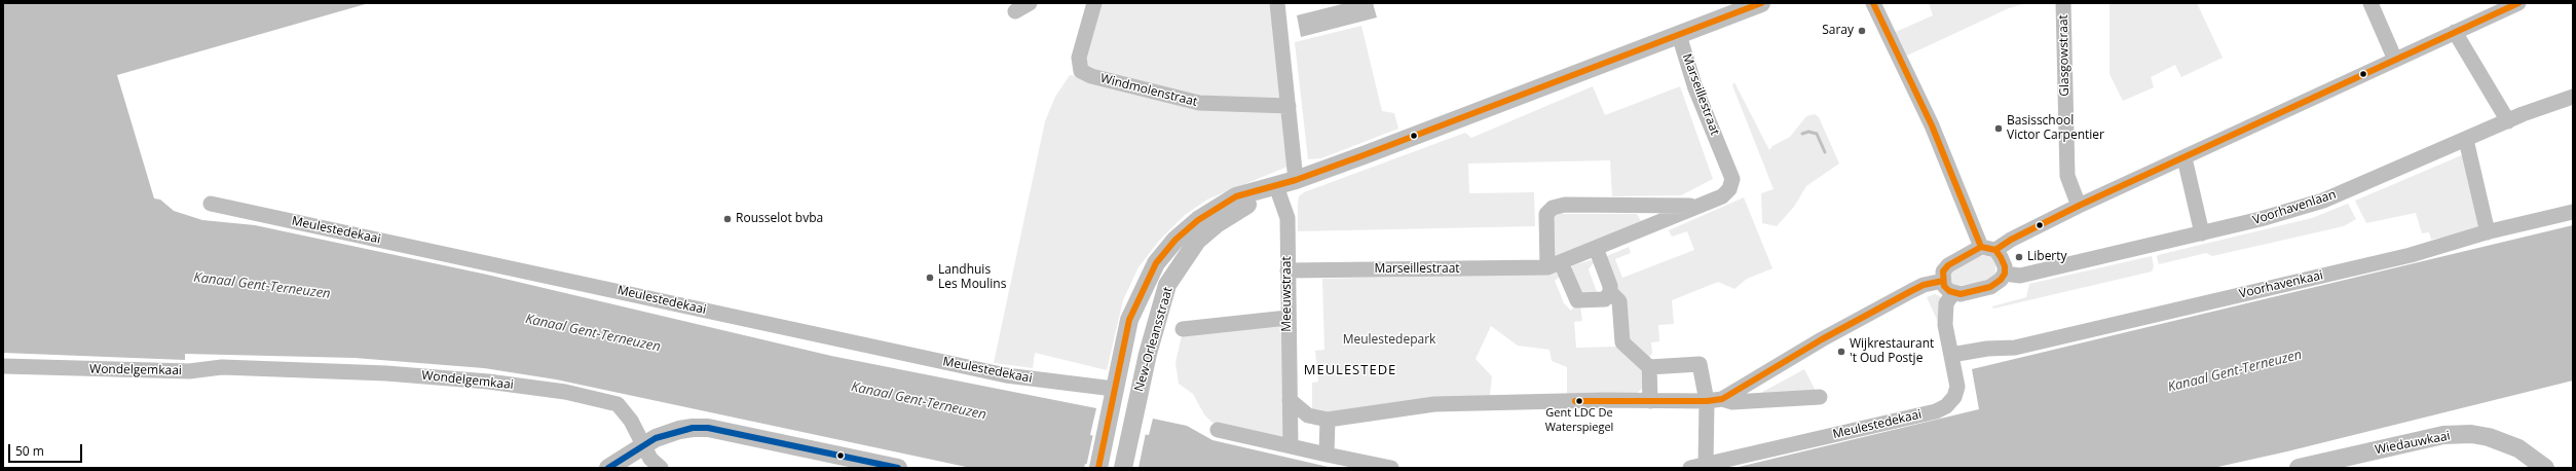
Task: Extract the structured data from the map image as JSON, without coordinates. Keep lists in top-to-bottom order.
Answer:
{
  "streets": {
    "main road": ["New-Orleansstraat", "Wiedauwkaai"],
    "street": [
      "Glasgowstraat",
      "Windmolenstraat",
      "Marseillestraat",
      "Voorhavenlaan",
      "Meulestedekaai",
      "Voorhavenkaai",
      "Meeuwstraat",
      "Wondelgemkaai"
    ]
  },
  "crossings": [
    ["Marseillestraat", "Meeuwstraat"],
    ["Marseillestraat", "New-Orleansstraat"],
    ["Meulestedekaai", "Voorhavenkaai"],
    ["Meulestedekaai", "New-Orleansstraat"],
    ["Meeuwstraat", "New-Orleansstraat"]
  ],
  "districts": ["MEULESTEDE"],
  "water": ["Kanaal Gent-Terneuzen"],
  "parks": ["Meulestedepark"],
  "places": [
    "Saray",
    "Basisschool Victor Carpentier",
    "Rousselot bvba",
    "Liberty",
    "Landhuis Les Moulins",
    "Wijkrestaurant 't Oud Postje",
    "Gent LDC De Waterspiegel"
  ],
  "scale_bar": "50 m"
}
